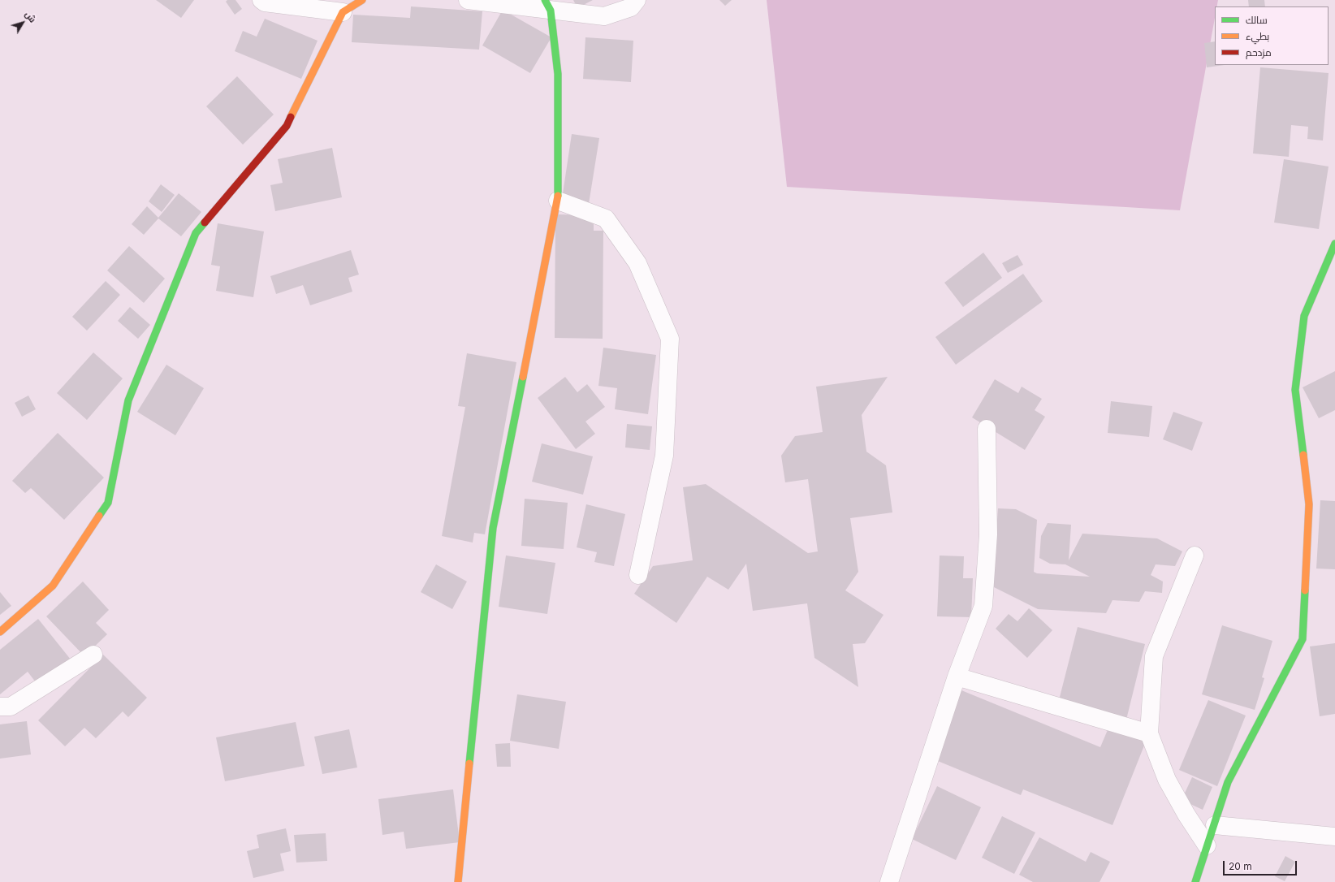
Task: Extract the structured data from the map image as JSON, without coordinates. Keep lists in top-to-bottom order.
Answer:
{
  "legend": ["سالك", "بطيء", "مزدحم"],
  "scale_bar": "20 m",
  "north": "top right"
}
